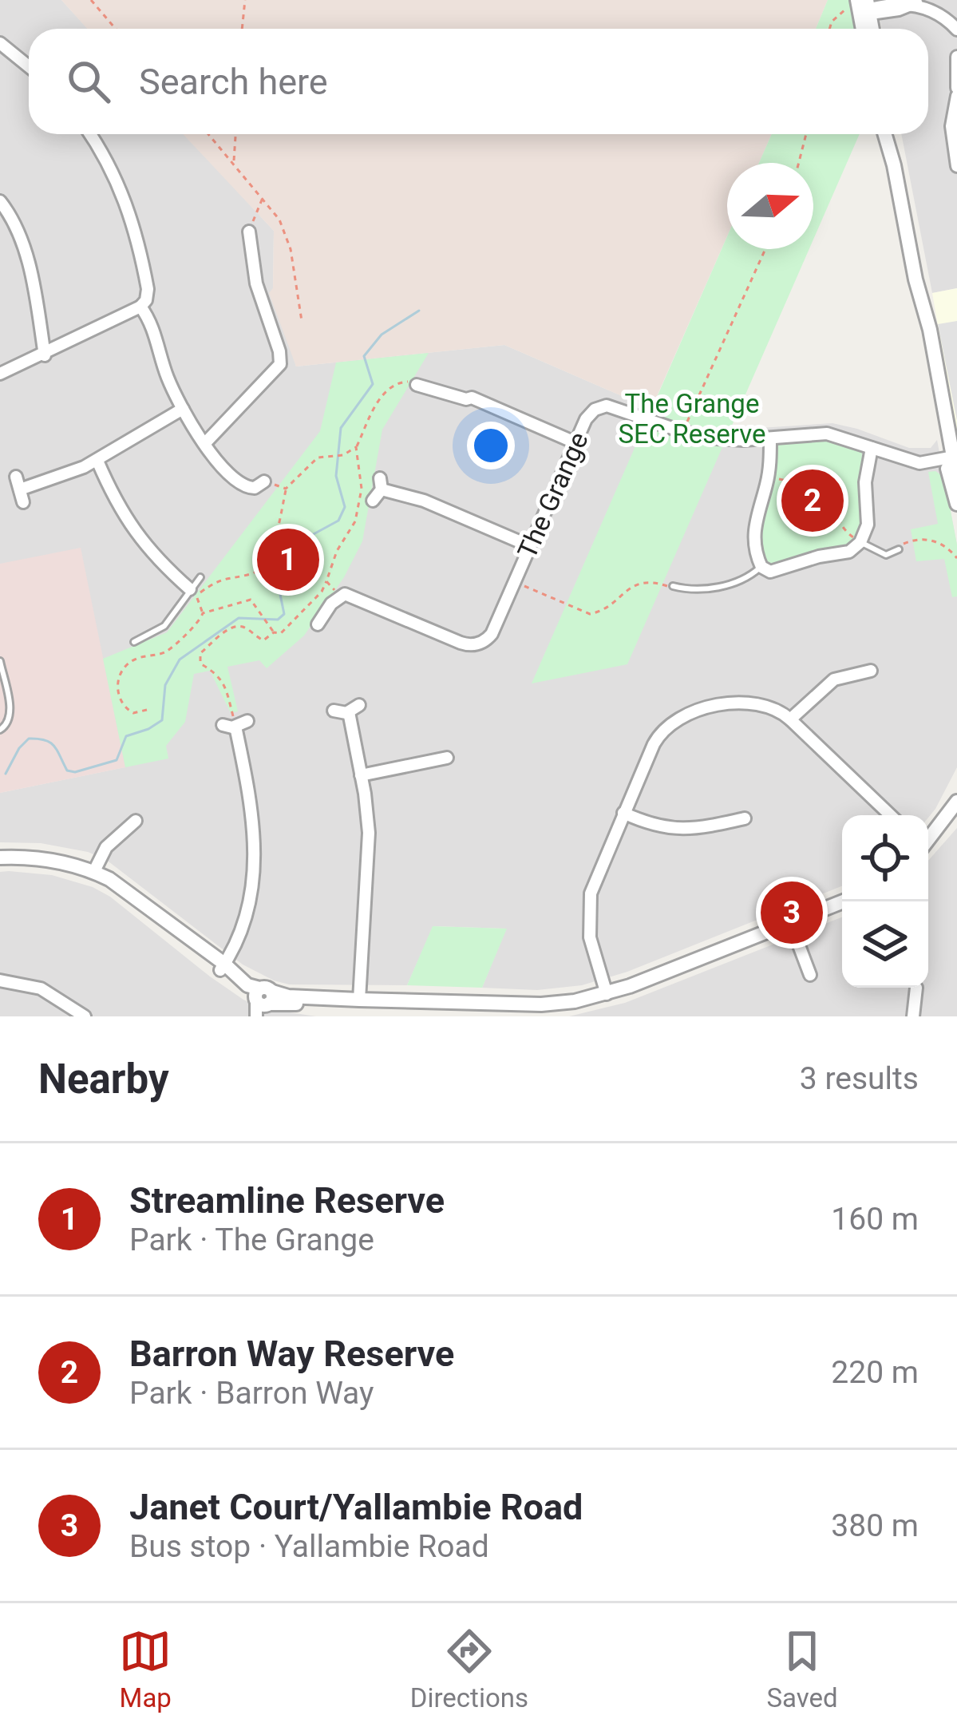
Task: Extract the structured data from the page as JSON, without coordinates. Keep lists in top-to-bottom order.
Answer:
{
  "streets": {
    "street": ["The Grange"]
  },
  "parks": ["The Grange SEC Reserve"],
  "north": "right",
  "page": {
    "search": "Search here",
    "pins": ["2", "1", "3"],
    "heading": ["Nearby", "3 results"],
    "list": [
      {
        "mark": "1",
        "name": "Streamline Reserve",
        "note": "Park · The Grange",
        "value": "160 m"
      },
      {
        "mark": "2",
        "name": "Barron Way Reserve",
        "note": "Park · Barron Way",
        "value": "220 m"
      },
      {
        "mark": "3",
        "name": "Janet Court/Yallambie Road",
        "note": "Bus stop · Yallambie Road",
        "value": "380 m"
      }
    ],
    "nav": ["Map", "Directions", "Saved"]
  }
}
